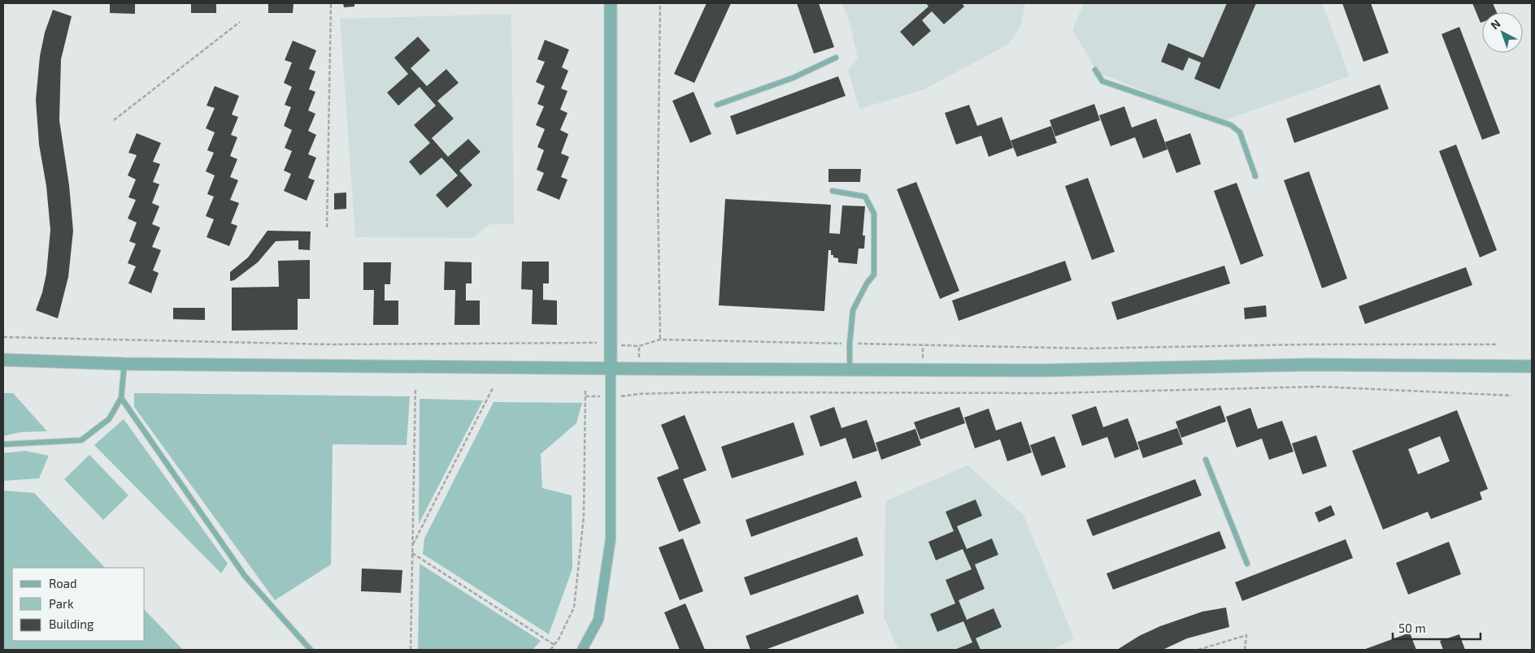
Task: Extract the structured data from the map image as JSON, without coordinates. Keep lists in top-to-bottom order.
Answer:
{
  "legend": ["Road", "Park", "Building"],
  "scale_bar": "50 m",
  "north": "top left"
}
